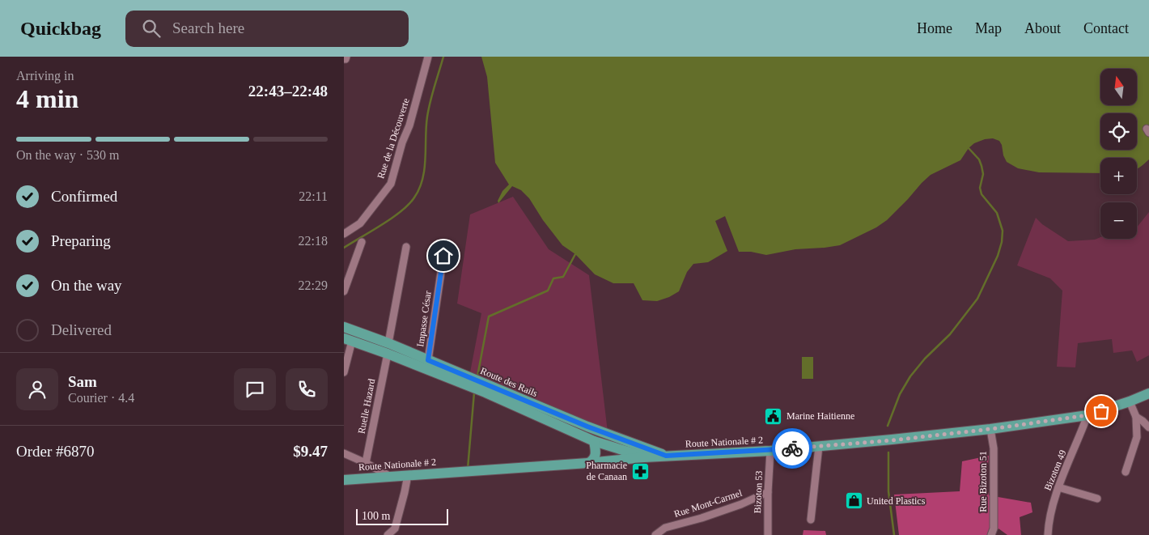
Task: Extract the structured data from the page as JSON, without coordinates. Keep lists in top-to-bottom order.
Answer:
{
  "streets": {
    "main road": ["Route des Rails", "Route Nationale # 2"],
    "street": [
      "Rue de la Découverte",
      "Impasse César",
      "Ruelle Hazard",
      "Bizoton 49",
      "Rue Bizoton 51",
      "Bizoton 53",
      "Rue Mont-Carmel"
    ]
  },
  "crossings": [
    ["Impasse César", "Route des Rails"],
    ["Route des Rails", "Ruelle Hazard"],
    ["Route des Rails", "Route Nationale # 2"],
    ["Route Nationale # 2", "Bizoton 49"],
    ["Route Nationale # 2", "Rue Bizoton 51"],
    ["Route Nationale # 2", "Bizoton 53"],
    ["Bizoton 53", "Rue Mont-Carmel"]
  ],
  "places": {
    "public building": ["Marine Haitienne"],
    "pharmacy": ["Pharmacie de Canaan"],
    "shop": ["United Plastics"]
  },
  "scale_bar": "100 m",
  "north": "top",
  "page": {
    "header": "Quickbag",
    "search": "Search here",
    "nav": [
      "Home",
      "Map",
      "About",
      "Contact"
    ],
    "heading": ["4 min", "Arriving in", "22:43–22:48"],
    "panel": [
      "Sam",
      "Courier · 4.4",
      "Order #6870",
      "$9.47"
    ],
    "map_buttons": ["+", "−"],
    "bar": "On the way · 530 m",
    "list": [
      ["Confirmed", "22:11"],
      ["Preparing", "22:18"],
      ["On the way", "22:29"],
      "Delivered"
    ],
    "scale": "100 m"
  }
}
